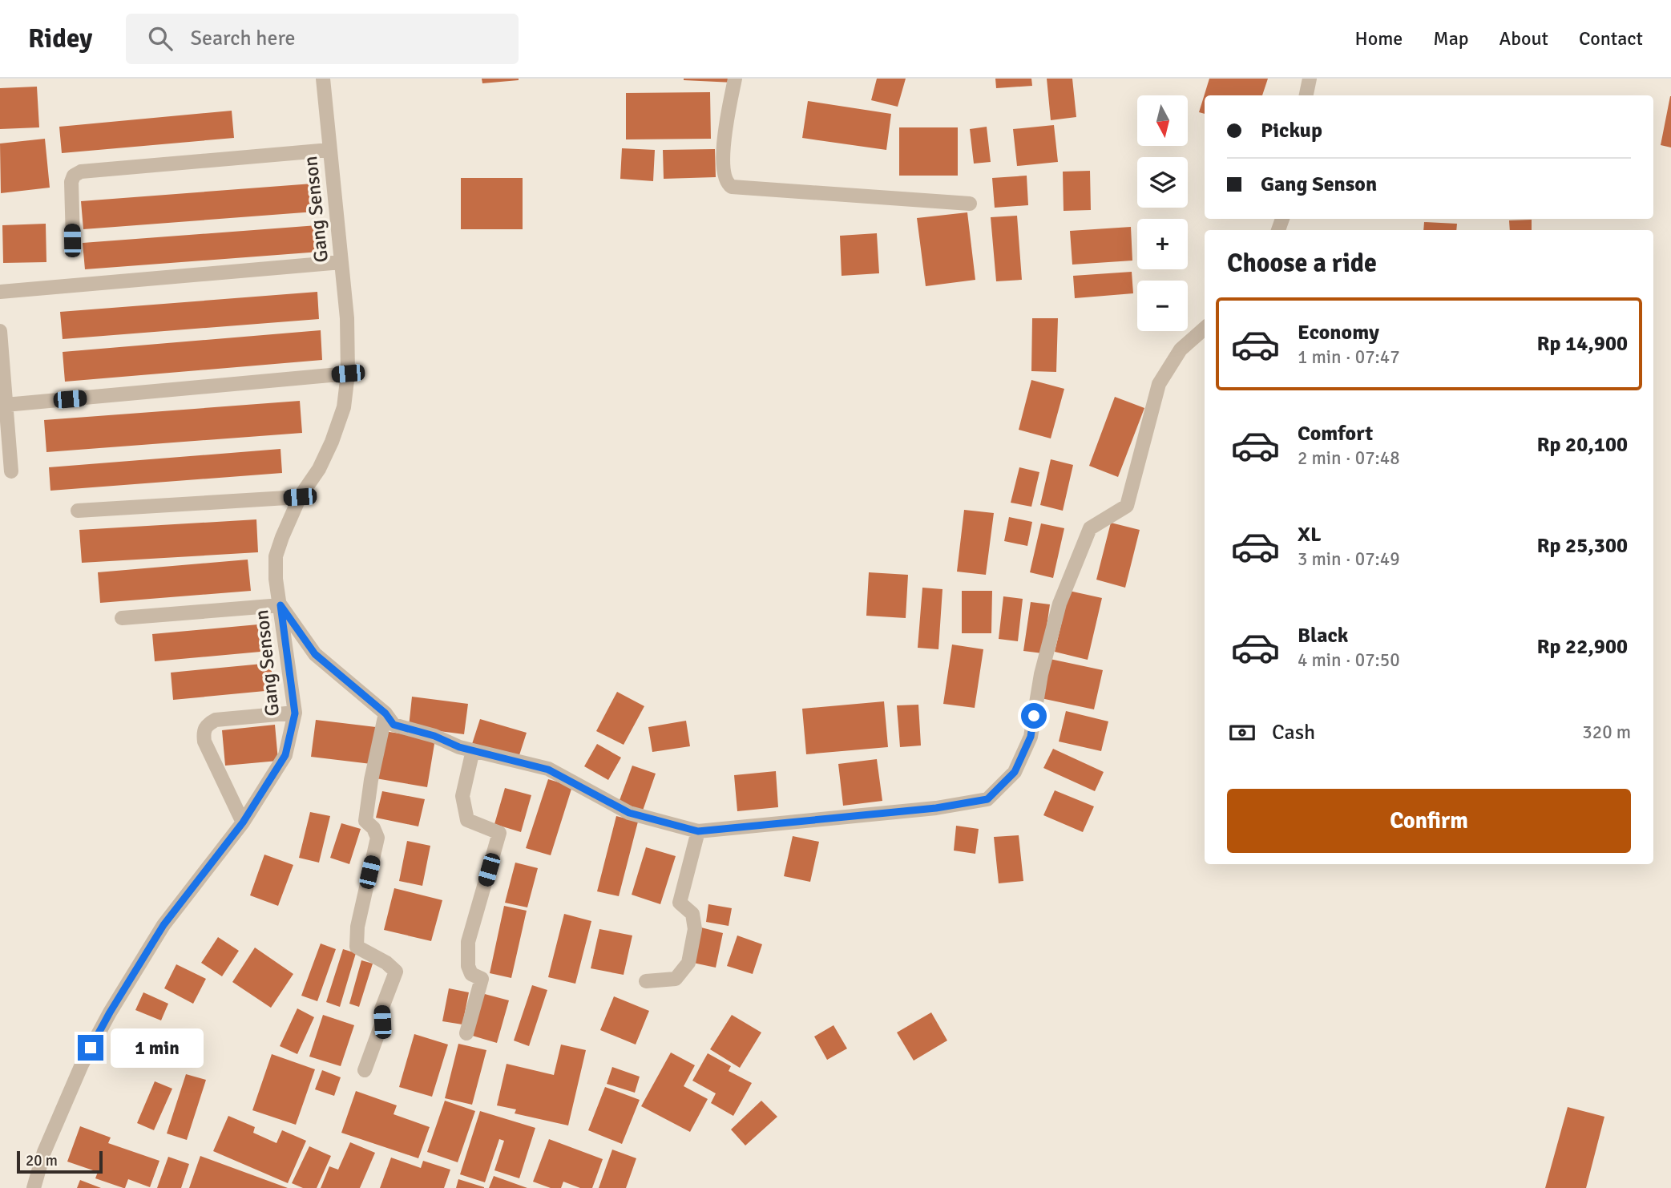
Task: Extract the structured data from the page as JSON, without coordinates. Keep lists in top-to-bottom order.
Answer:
{
  "streets": {
    "street": ["Gang Senson"]
  },
  "scale_bar": "20 m",
  "north": "bottom",
  "page": {
    "header": "Ridey",
    "search": "Search here",
    "nav": [
      "Home",
      "Map",
      "About",
      "Contact"
    ],
    "map_buttons": ["+", "−"],
    "banner": ["Pickup", "Gang Senson"],
    "heading": "Choose a ride",
    "list": [
      {
        "name": "Economy",
        "note": "1 min · 07:47",
        "value": "Rp 14,900"
      },
      {
        "name": "Comfort",
        "note": "2 min · 07:48",
        "value": "Rp 20,100"
      },
      {
        "name": "XL",
        "note": "3 min · 07:49",
        "value": "Rp 25,300"
      },
      {
        "name": "Black",
        "note": "4 min · 07:50",
        "value": "Rp 22,900"
      }
    ],
    "pay": ["Cash", "320 m"],
    "buttons": "Confirm",
    "bubble": "1 min",
    "scale": "20 m"
  }
}
